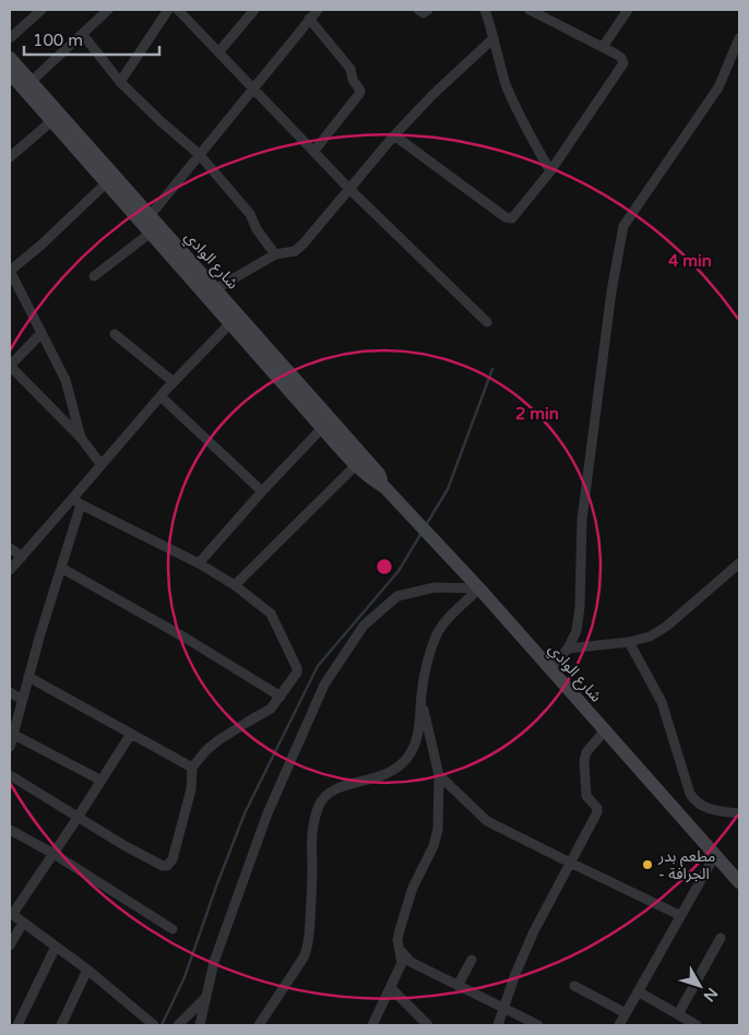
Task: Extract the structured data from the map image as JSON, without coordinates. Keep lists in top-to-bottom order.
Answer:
{
  "streets": {
    "main road": ["شارع الوادي"]
  },
  "places": ["مطعم بدر - الجرافة"],
  "scale_bar": "100 m",
  "north": "bottom right",
  "rings": ["4 min", "2 min"]
}
